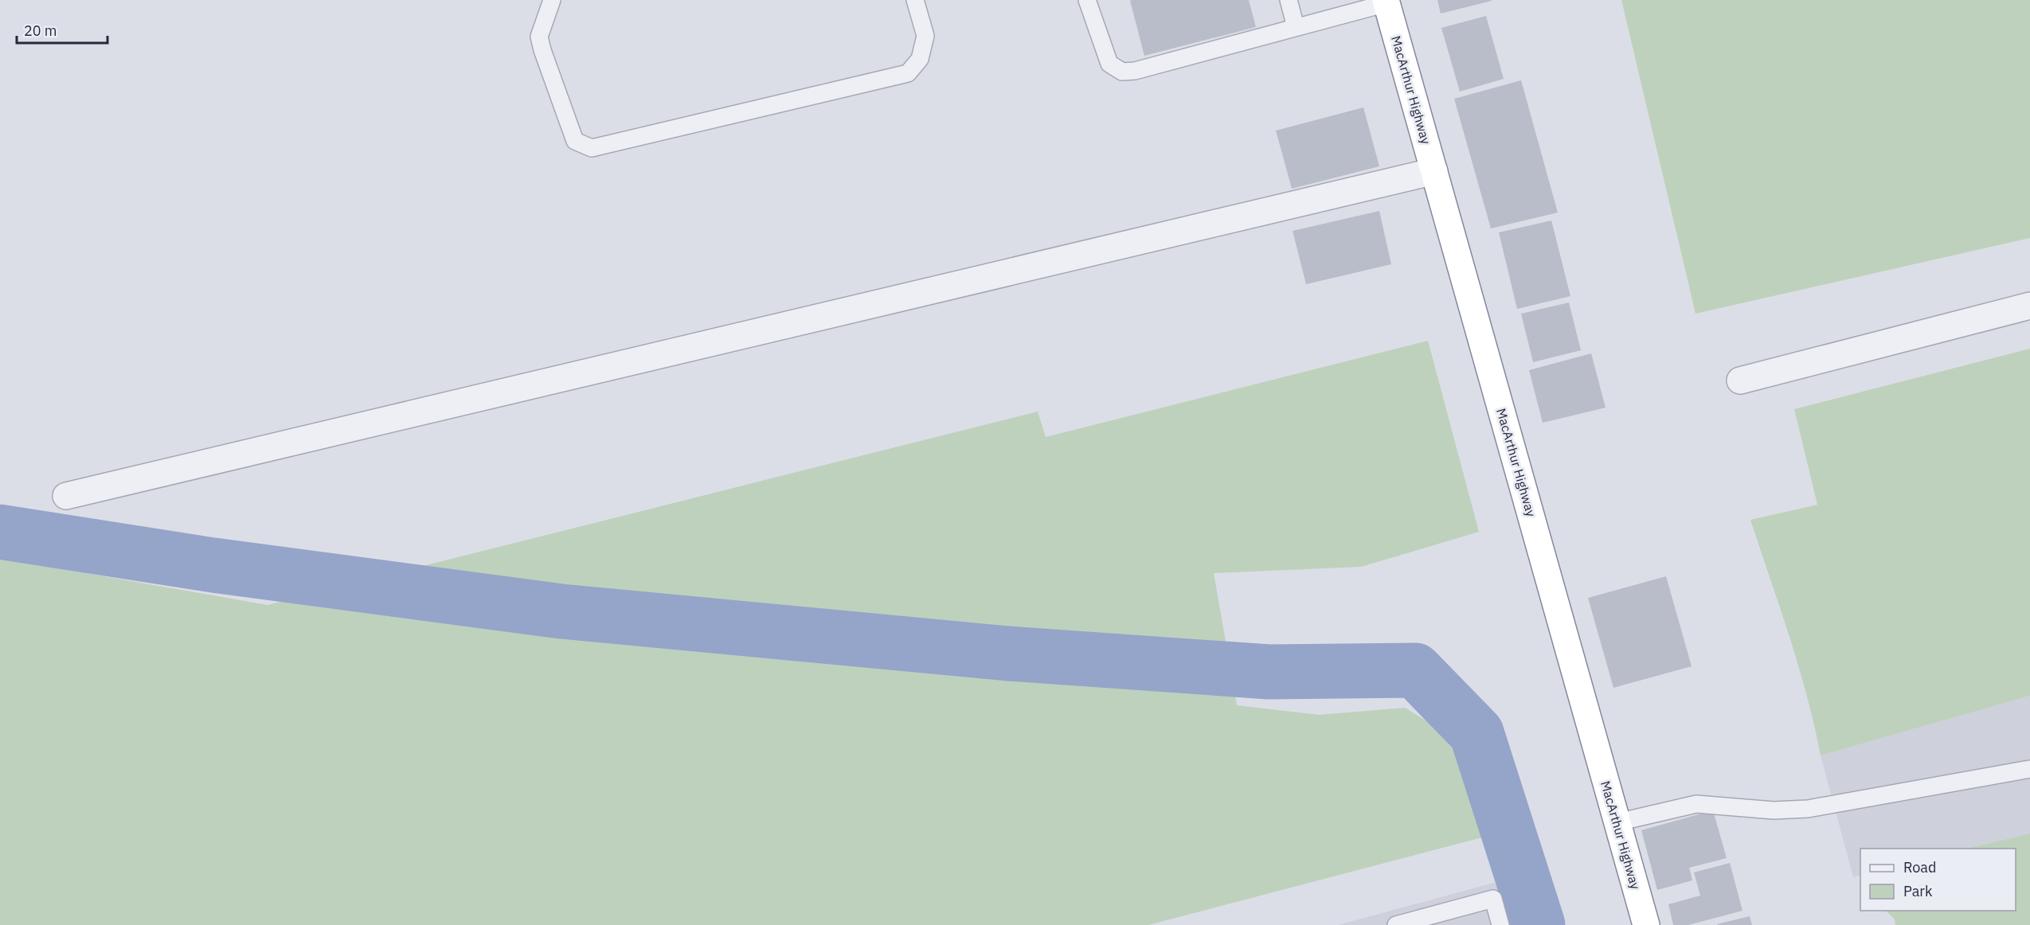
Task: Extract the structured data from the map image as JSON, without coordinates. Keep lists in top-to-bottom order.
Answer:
{
  "streets": {
    "highway": ["MacArthur Highway"]
  },
  "legend": ["Road", "Park"],
  "scale_bar": "20 m"
}
